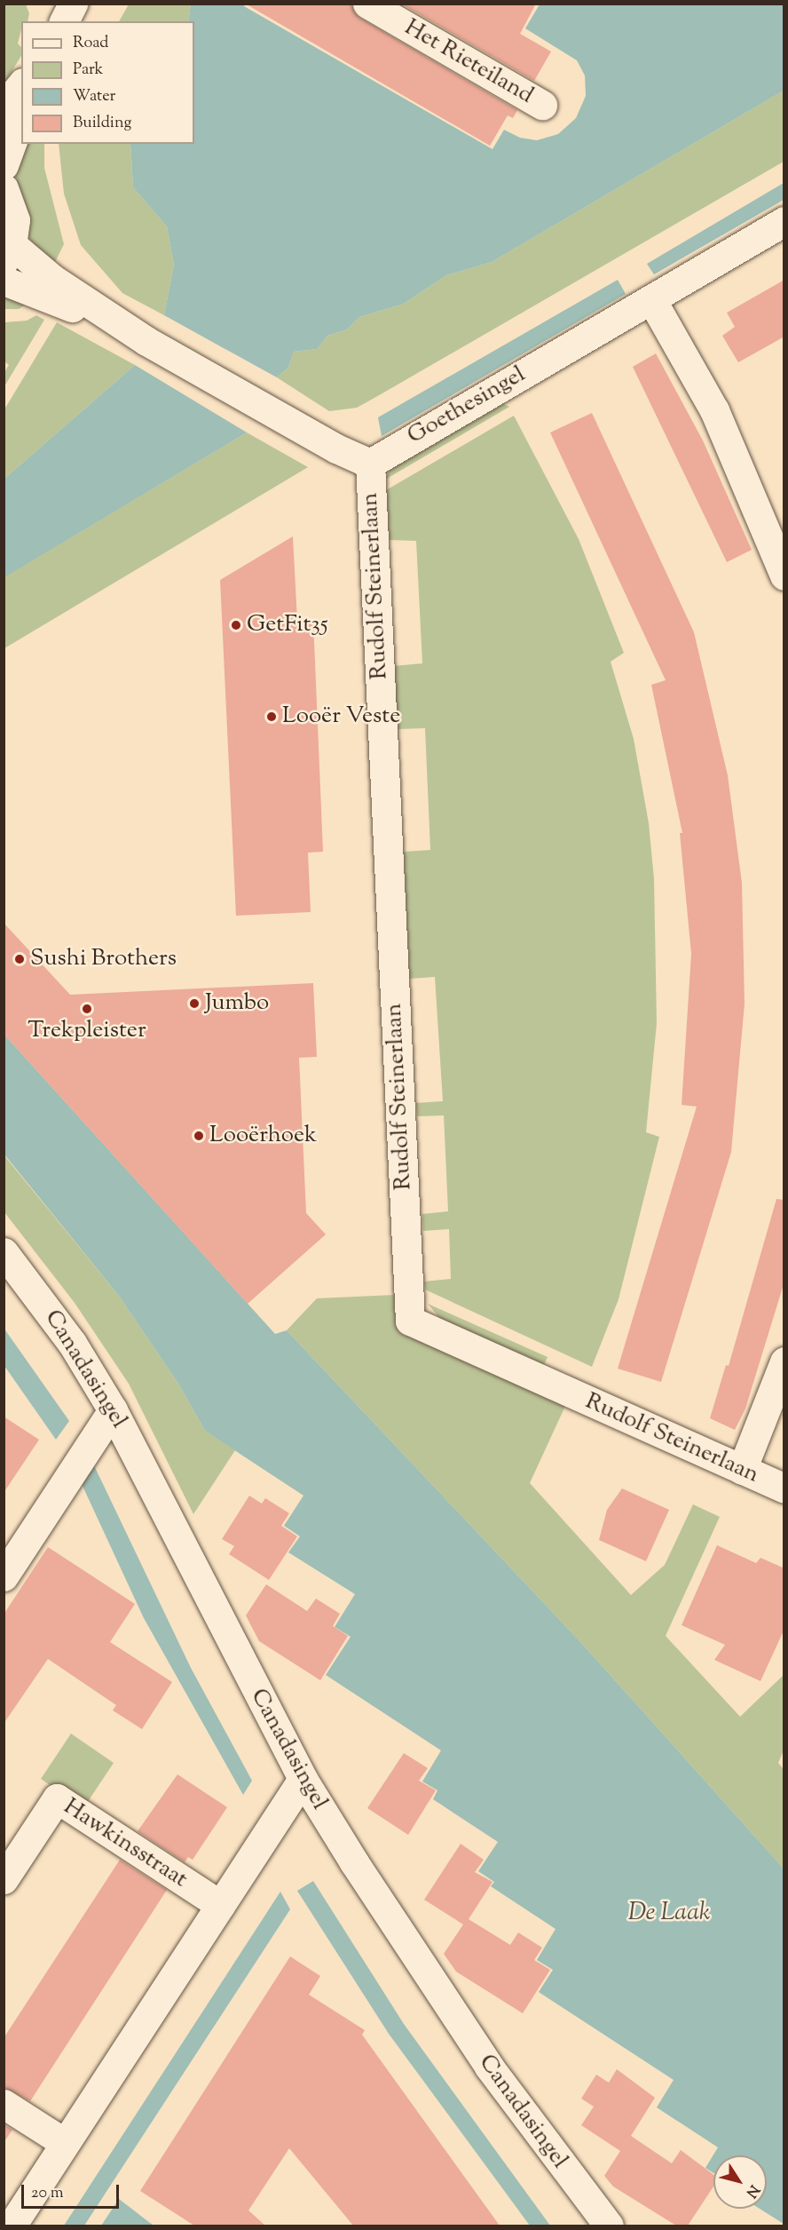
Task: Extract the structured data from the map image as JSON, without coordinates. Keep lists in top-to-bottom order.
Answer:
{
  "streets": {
    "street": [
      "Het Rieteiland",
      "Goethesingel",
      "Rudolf Steinerlaan",
      "Canadasingel",
      "Hawkinsstraat"
    ]
  },
  "crossings": [
    ["Goethesingel", "Rudolf Steinerlaan"]
  ],
  "water": ["De Laak"],
  "places": [
    "GetFit35",
    "Looër Veste",
    "Sushi Brothers",
    "Jumbo",
    "Trekpleister",
    "Looërhoek"
  ],
  "legend": [
    "Road",
    "Park",
    "Water",
    "Building"
  ],
  "scale_bar": "20 m",
  "north": "bottom right"
}
